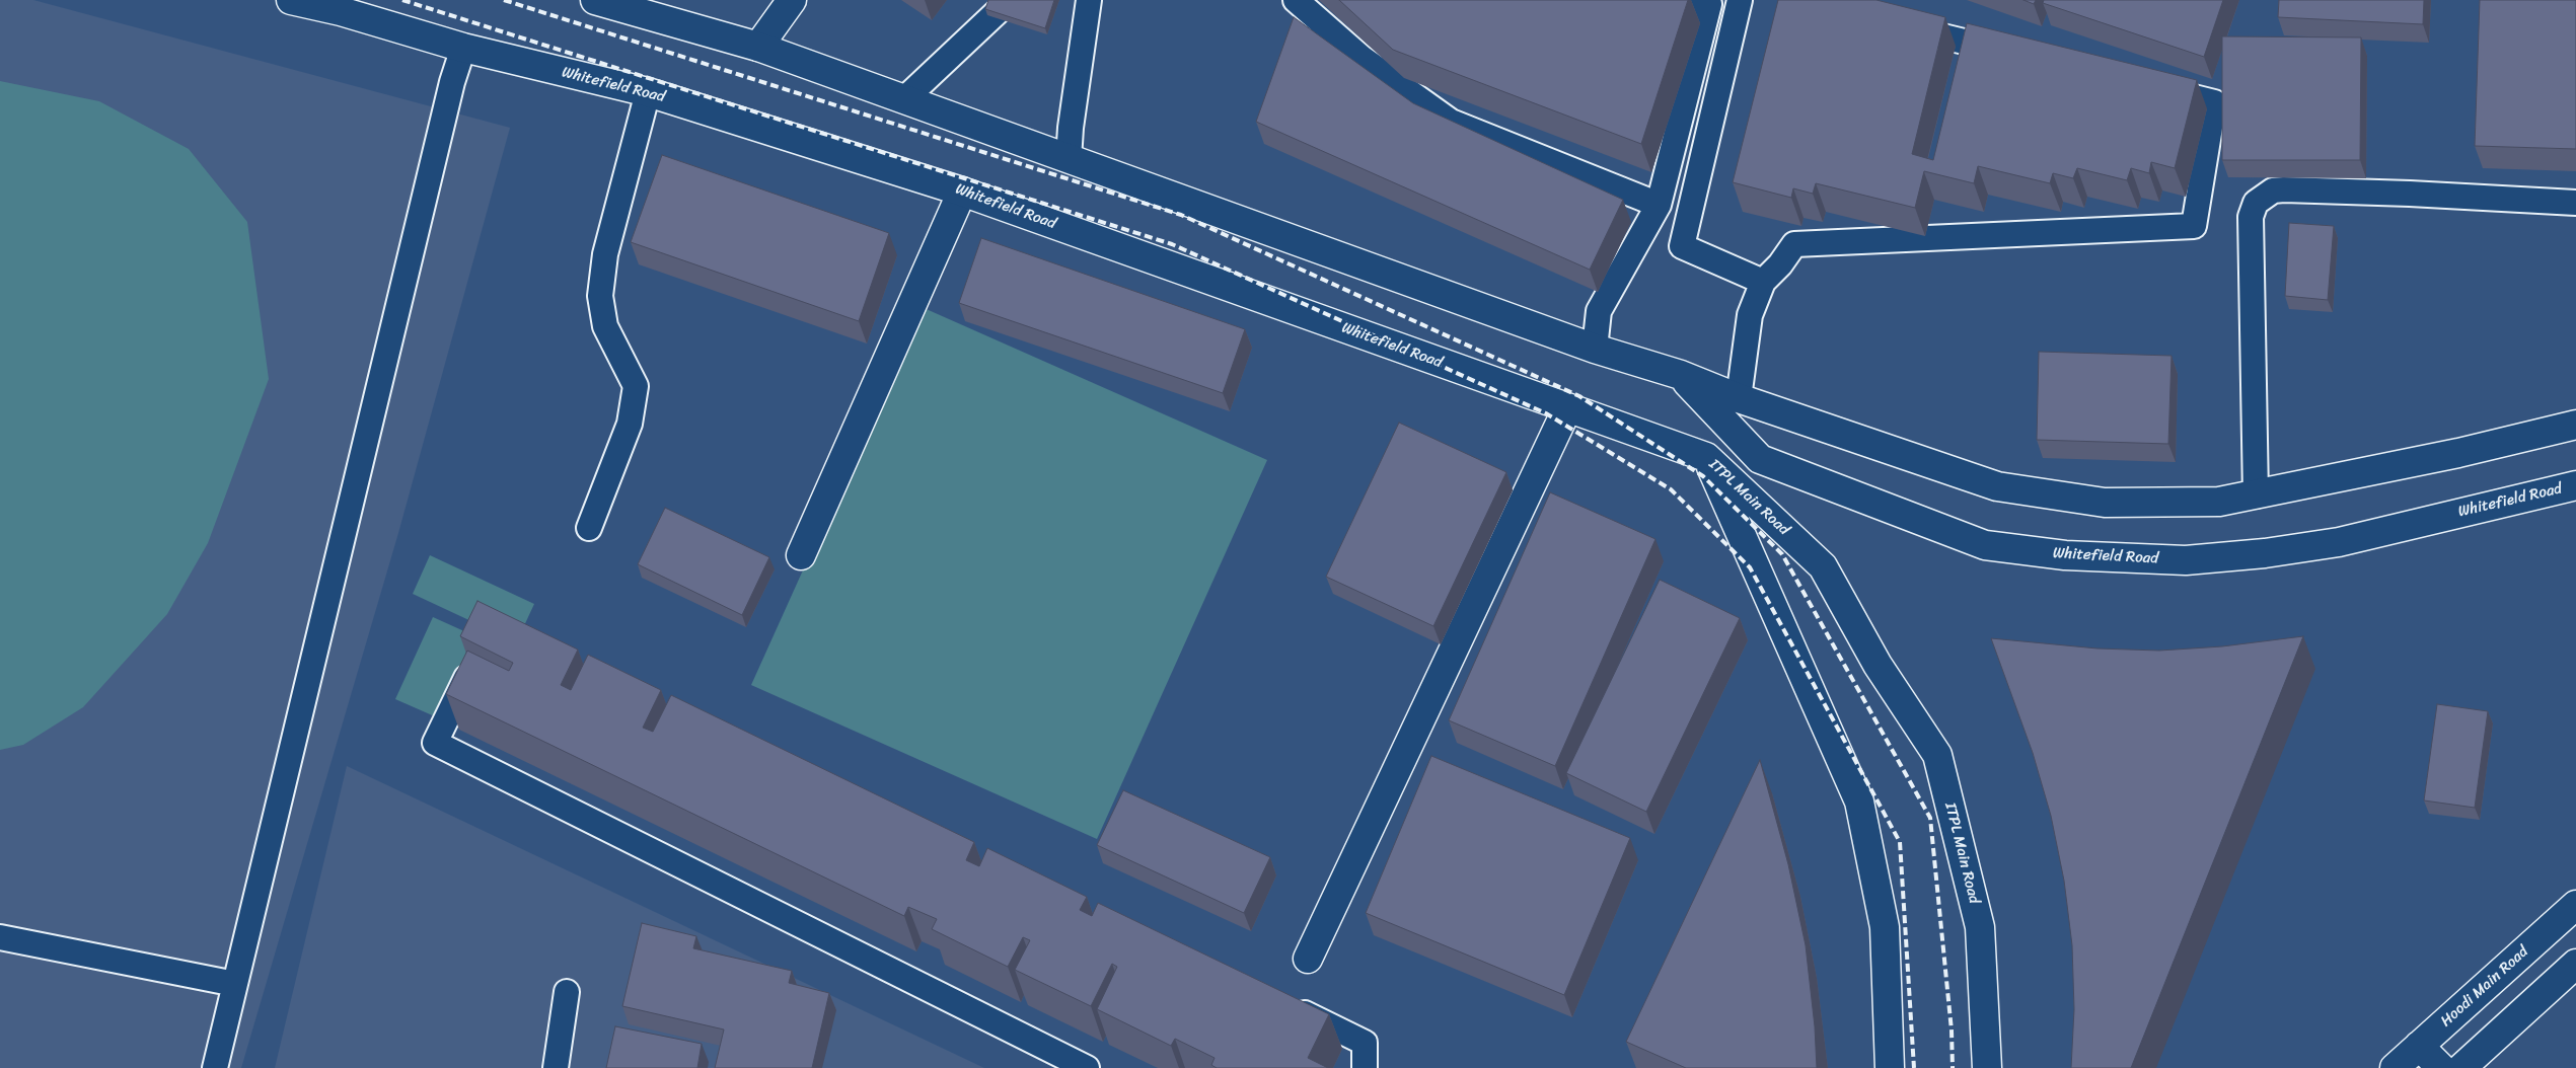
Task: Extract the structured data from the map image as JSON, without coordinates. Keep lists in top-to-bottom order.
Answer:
{
  "streets": {
    "main road": ["Whitefield Road", "ITPL Main Road", "Hoodi Main Road"]
  },
  "crossings": [
    ["Whitefield Road", "ITPL Main Road"]
  ]
}
